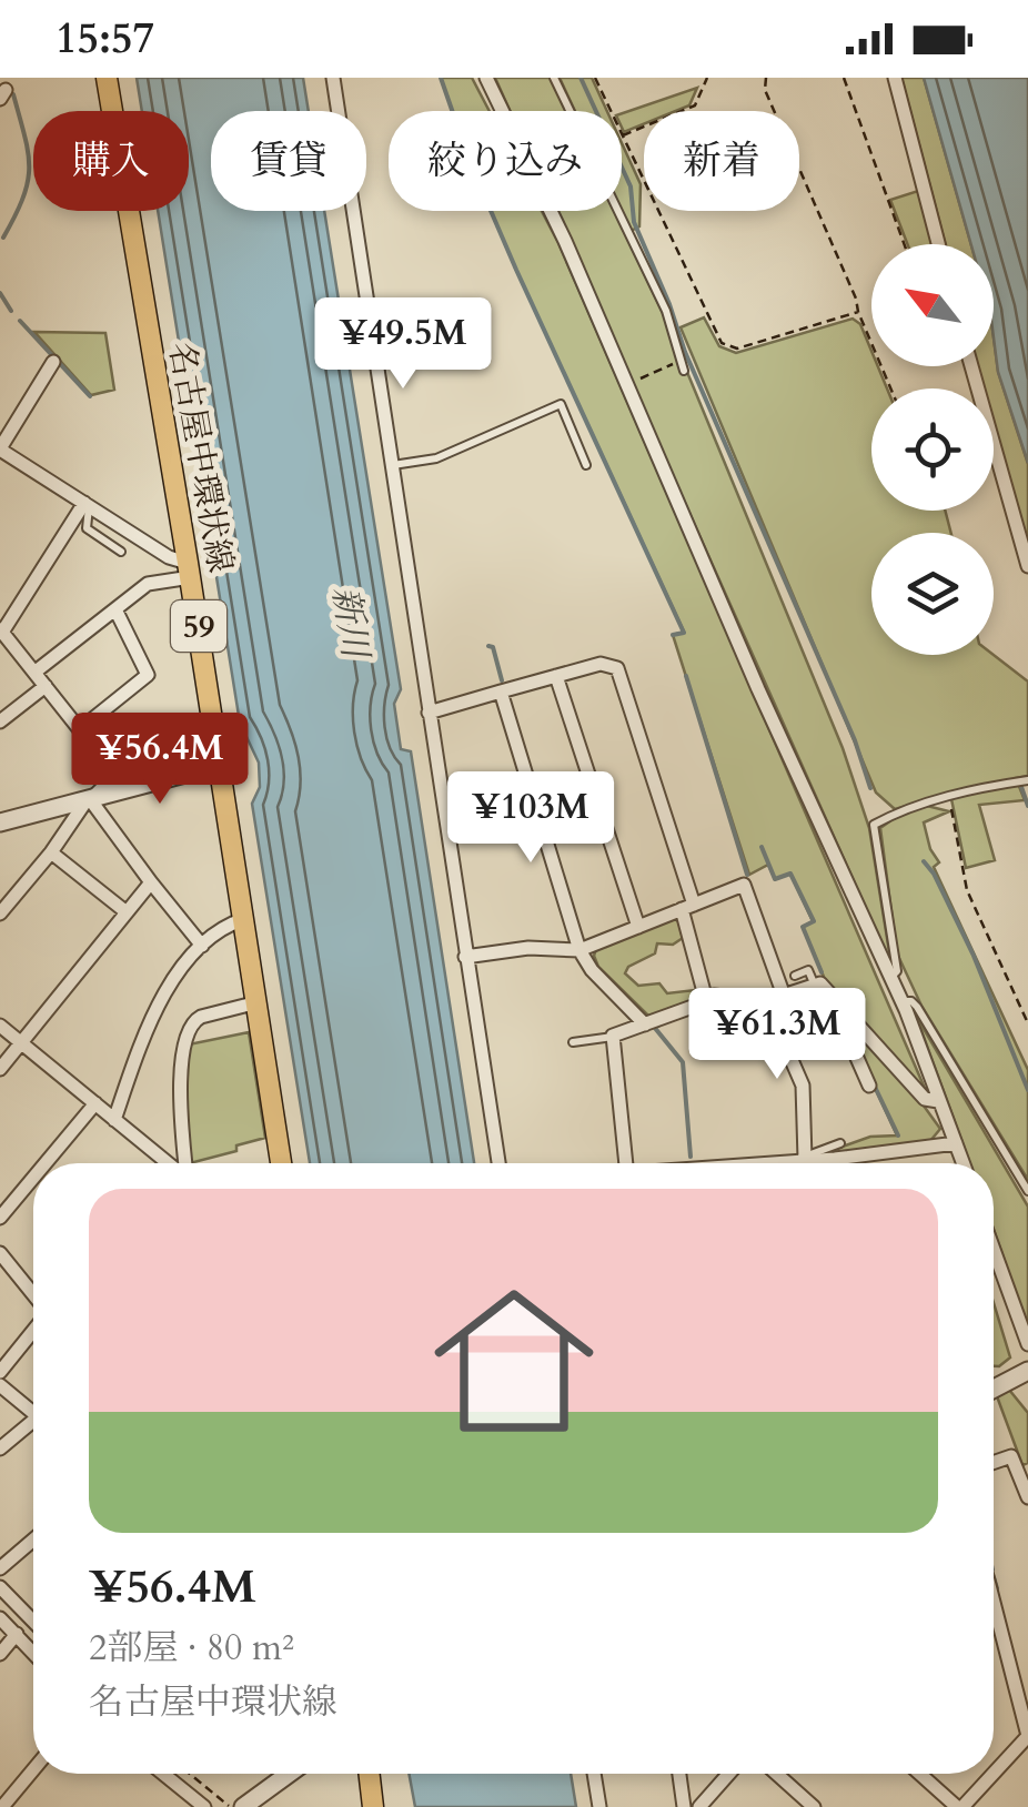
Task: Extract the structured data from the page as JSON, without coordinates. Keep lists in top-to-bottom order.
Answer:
{
  "streets": {
    "main road": ["名古屋中環状線", "59"]
  },
  "water": ["新川"],
  "north": "top left",
  "page": {
    "status": "15:57",
    "chip": [
      "購入",
      "賃貸",
      "絞り込み",
      "新着"
    ],
    "price": [
      "¥49.5M",
      "¥56.4M",
      "¥103M",
      "¥61.3M"
    ],
    "list": [
      {
        "name": "¥56.4M",
        "note": "2部屋 · 80 m² · 名古屋中環状線"
      }
    ]
  }
}
